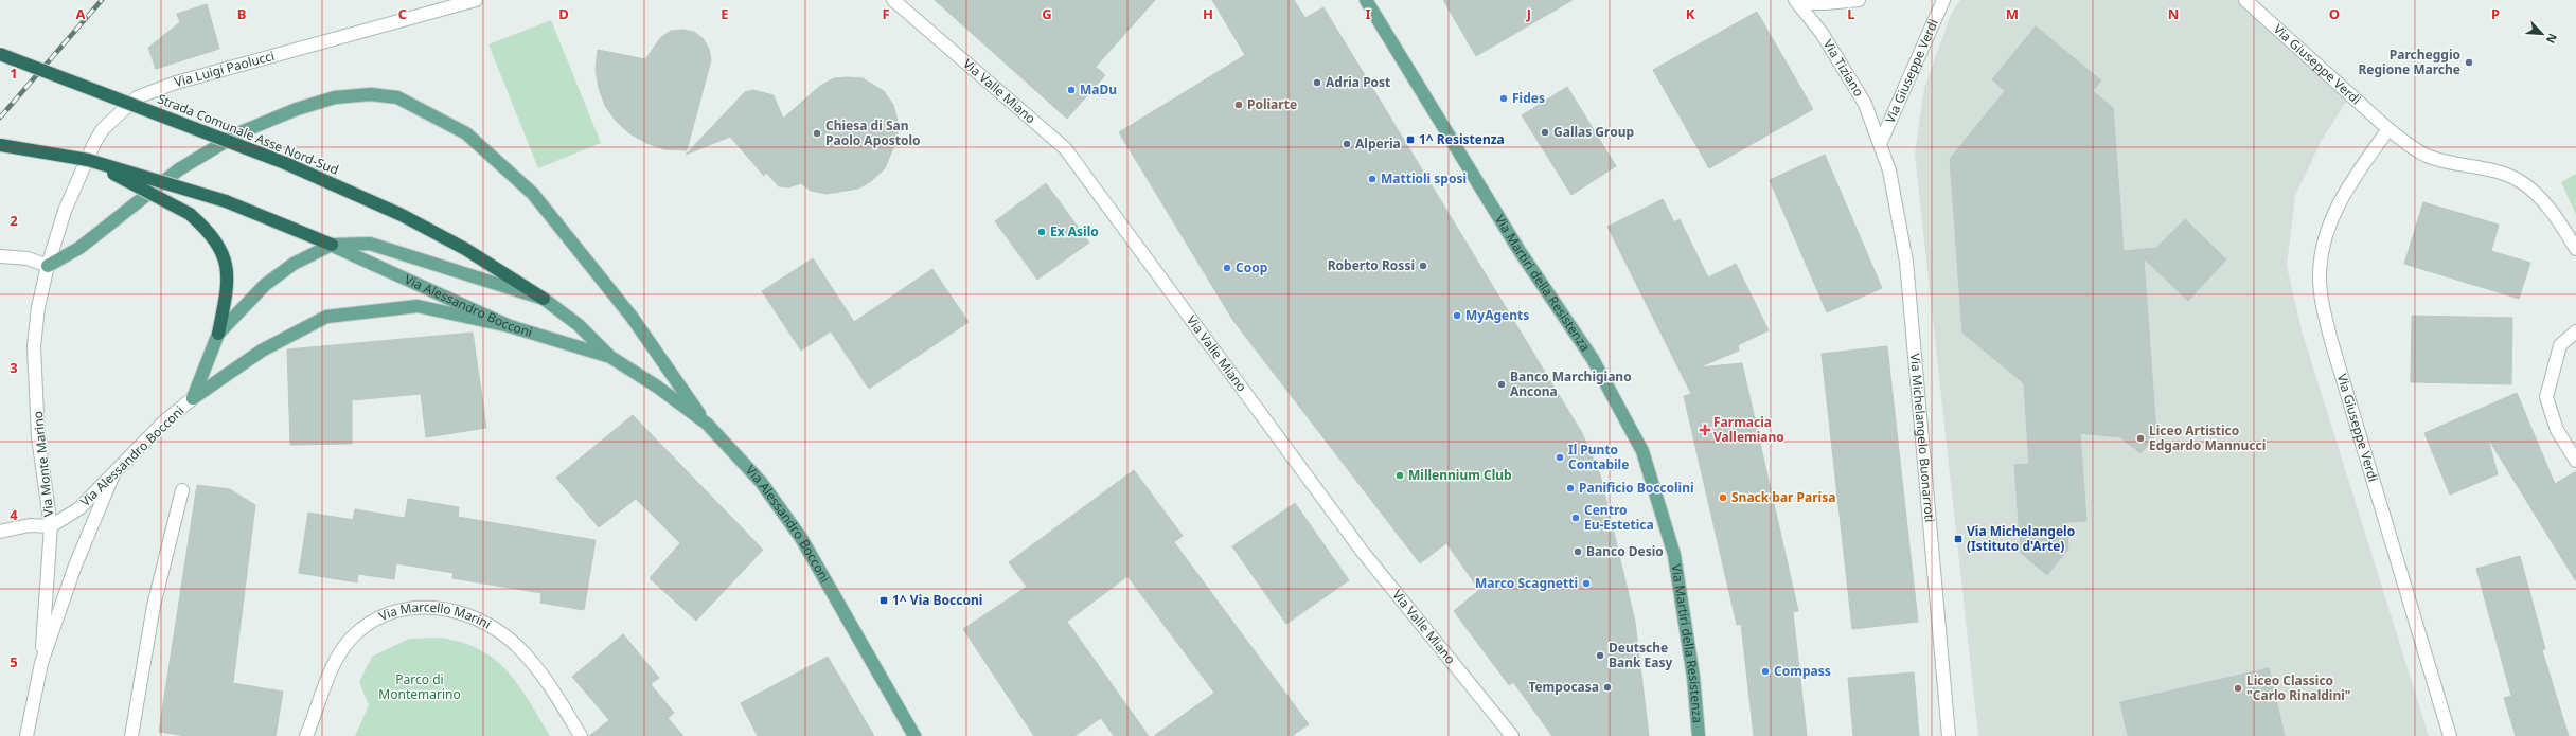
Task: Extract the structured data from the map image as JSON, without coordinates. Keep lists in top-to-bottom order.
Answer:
{
  "streets": {
    "highway": ["Strada Comunale Asse Nord-Sud"],
    "main road": ["Via Martiri della Resistenza", "Via Alessandro Bocconi"],
    "street": [
      "Via Giuseppe Verdi",
      "Via Tiziano",
      "Via Luigi Paolucci",
      "Via Valle Miano",
      "Via Michelangelo Buonarroti",
      "Via Monte Marino",
      "Via Marcello Marini"
    ]
  },
  "crossings": [
    ["Via Giuseppe Verdi", "Via Tiziano"],
    ["Via Giuseppe Verdi", "Via Michelangelo Buonarroti"],
    ["Via Tiziano", "Via Michelangelo Buonarroti"],
    ["Via Luigi Paolucci", "Via Monte Marino"],
    ["Strada Comunale Asse Nord-Sud", "Via Alessandro Bocconi"],
    ["Via Alessandro Bocconi", "Via Monte Marino"]
  ],
  "parks": ["Parco di Montemarino"],
  "places": {
    "other": [
      "Parcheggio Regione Marche",
      "Adria Post",
      "MaDu",
      "Fides",
      "Poliarte",
      "Gallas Group",
      "Chiesa di San Paolo Apostolo",
      "Alperia",
      "Mattioli sposi",
      "Ex Asilo",
      "Roberto Rossi",
      "Coop",
      "MyAgents",
      "Banco Marchigiano Ancona",
      "Liceo Artistico Edgardo Mannucci",
      "Il Punto Contabile",
      "Millennium Club",
      "Panificio Boccolini",
      "Snack bar Parisa",
      "Centro Eu-Estetica",
      "Banco Desio",
      "Marco Scagnetti",
      "Deutsche Bank Easy",
      "Compass",
      "Tempocasa",
      "Liceo Classico \"Carlo Rinaldini\""
    ],
    "transit": ["1^ Resistenza", "Via Michelangelo (Istituto d'Arte)", "1^ Via Bocconi"],
    "health": ["Farmacia Vallemiano"]
  },
  "north": "bottom right",
  "grid": {
    "columns": [
      "A",
      "B",
      "C",
      "D",
      "E",
      "F",
      "G",
      "H",
      "I",
      "J",
      "K",
      "L",
      "M",
      "N",
      "O",
      "P"
    ],
    "rows": [
      "1",
      "2",
      "3",
      "4",
      "5"
    ]
  }
}
